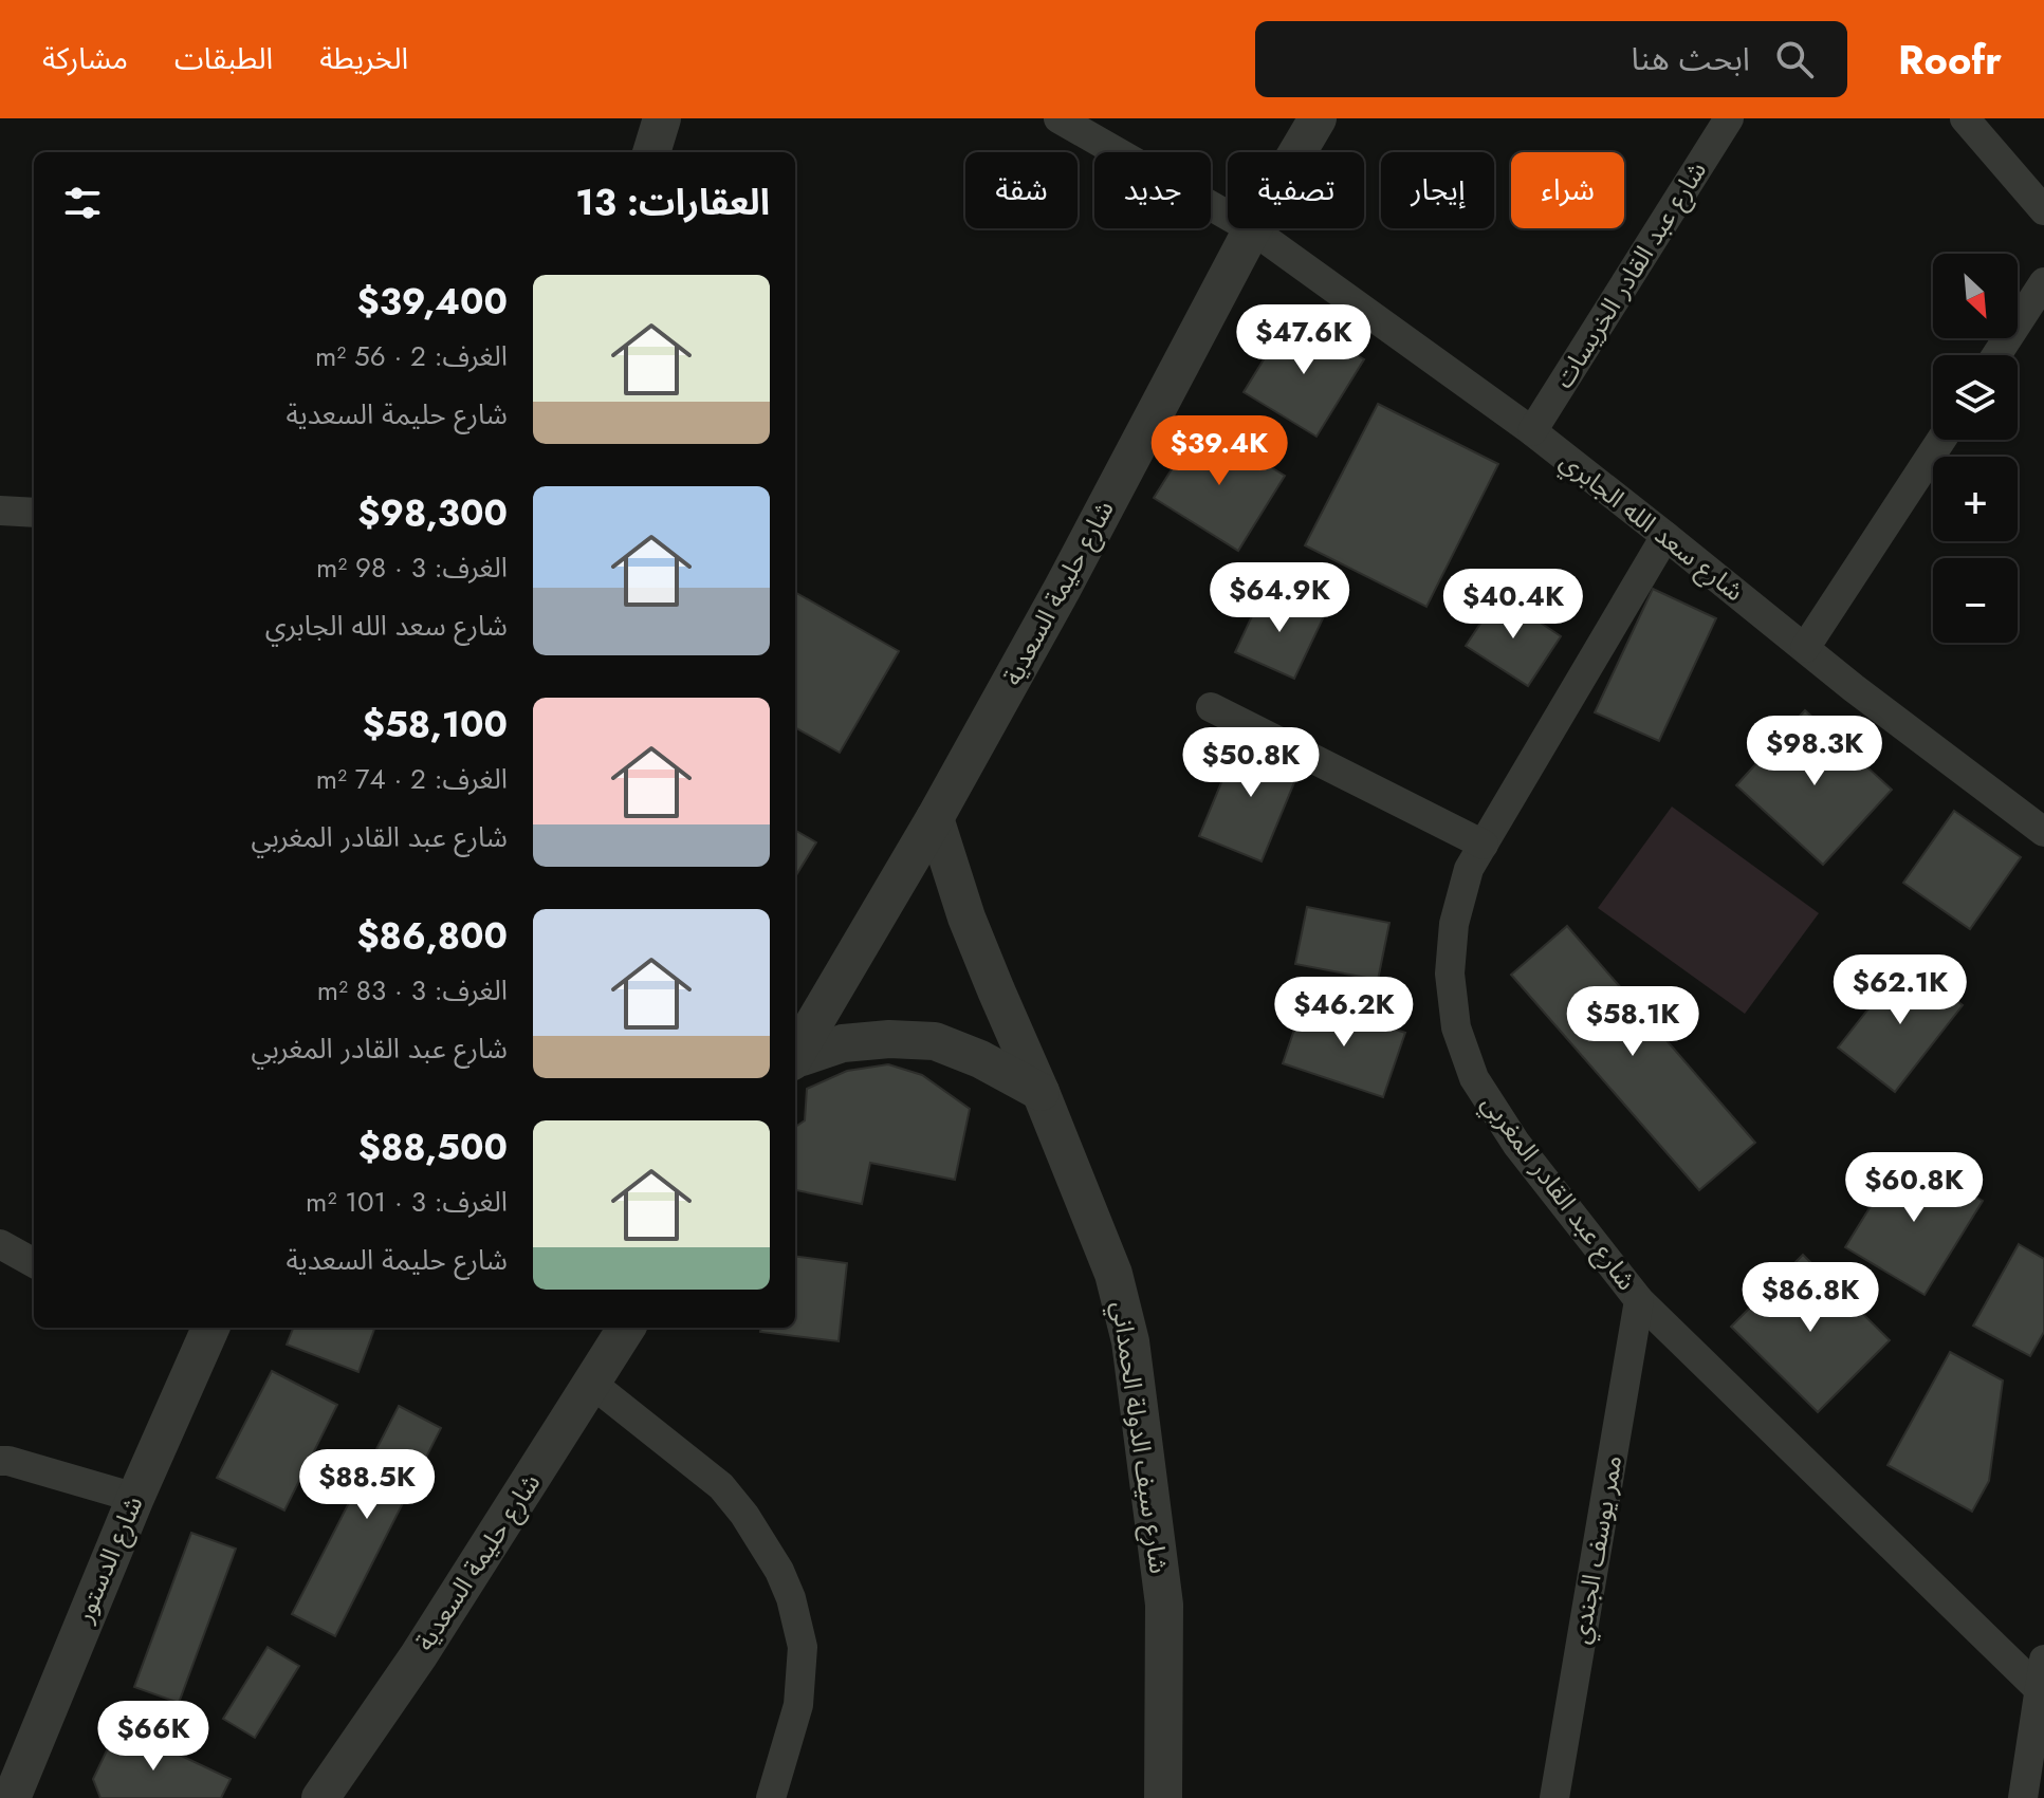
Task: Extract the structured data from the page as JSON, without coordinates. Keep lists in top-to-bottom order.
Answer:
{
  "streets": {
    "street": [
      "شارع عبد القادر الخريسات",
      "شارع سعد الله الجابري",
      "شارع حليمة السعدية",
      "شارع عبد القادر المغربي",
      "شارع سيف الدولة الحمداني",
      "ممر يوسف الجندي",
      "شارع الدستور"
    ]
  },
  "crossings": [
    ["شارع عبد القادر الخريسات", "شارع سعد الله الجابري"],
    ["شارع سعد الله الجابري", "شارع حليمة السعدية"],
    ["شارع سعد الله الجابري", "شارع عبد القادر المغربي"],
    ["شارع حليمة السعدية", "شارع سيف الدولة الحمداني"],
    ["شارع عبد القادر المغربي", "ممر يوسف الجندي"]
  ],
  "north": "bottom right",
  "page": {
    "header": "Roofr",
    "search": "ابحث هنا",
    "nav": ["الخريطة", "الطبقات", "مشاركة"],
    "chip": [
      "شراء",
      "إيجار",
      "تصفية",
      "جديد",
      "شقة"
    ],
    "heading": "العقارات: 13",
    "map_buttons": ["+", "−"],
    "list": [
      {
        "name": "$39,400",
        "note": "الغرف: 2 · 56 m² · شارع حليمة السعدية"
      },
      {
        "name": "$98,300",
        "note": "الغرف: 3 · 98 m² · شارع سعد الله الجابري"
      },
      {
        "name": "$58,100",
        "note": "الغرف: 2 · 74 m² · شارع عبد القادر المغربي"
      },
      {
        "name": "$86,800",
        "note": "الغرف: 3 · 83 m² · شارع عبد القادر المغربي"
      },
      {
        "name": "$88,500",
        "note": "الغرف: 3 · 101 m² · شارع حليمة السعدية"
      }
    ],
    "price": [
      "$47.6K",
      "$39.4K",
      "$64.9K",
      "$40.4K",
      "$98.3K",
      "$50.8K",
      "$62.1K",
      "$46.2K",
      "$58.1K",
      "$60.8K",
      "$86.8K",
      "$88.5K",
      "$66K"
    ]
  }
}
